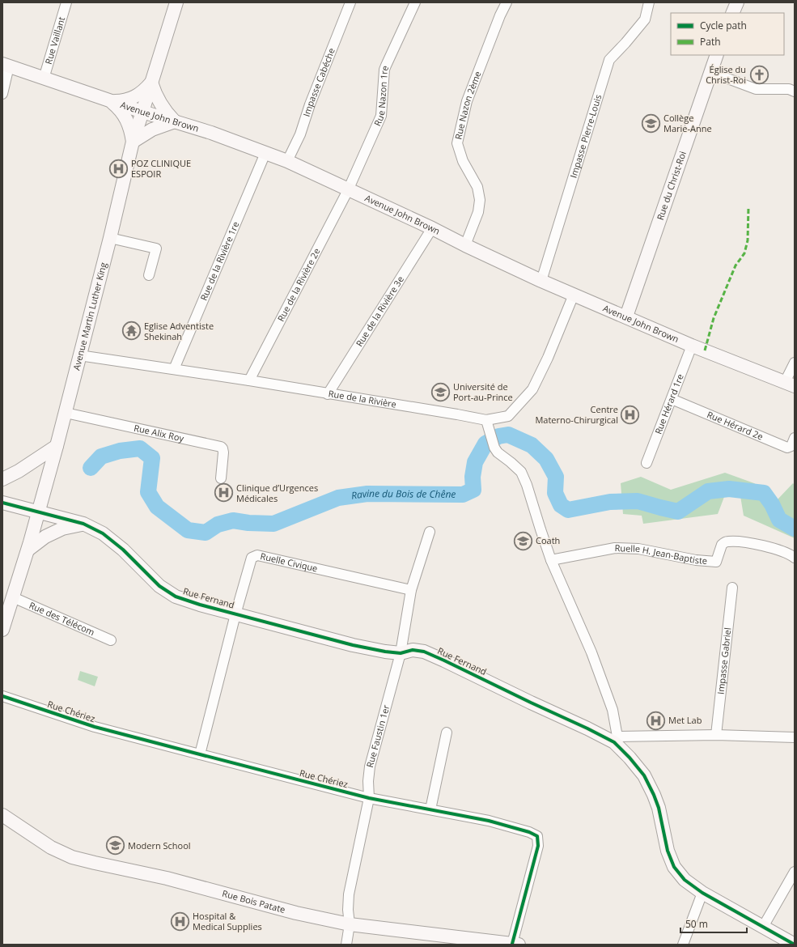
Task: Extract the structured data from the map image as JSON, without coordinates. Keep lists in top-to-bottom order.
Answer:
{
  "streets": {
    "street": [
      "Rue Vaillant",
      "Impasse Cabéche",
      "Rue Nazon 1re",
      "Rue Nazon 2ème",
      "Avenue John Brown",
      "Impasse Pierre-Louis",
      "Rue du Christ-Roi",
      "Rue de la Rivière 1re",
      "Rue de la Rivière 2e",
      "Rue de la Rivière 3e",
      "Avenue Martin Luther King",
      "Rue de la Rivière",
      "Rue Hérard 1re",
      "Rue Hérard 2e",
      "Rue Alix Roy",
      "Ruelle H. Jean-Baptiste",
      "Ruelle Civique",
      "Rue Fernand",
      "Rue des Télécom",
      "Impasse Gabriel",
      "Rue Chériez",
      "Rue Faustin 1er",
      "Rue Bois Patate"
    ]
  },
  "crossings": [
    ["Rue Vaillant", "Avenue John Brown"],
    ["Impasse Cabéche", "Avenue John Brown"],
    ["Rue Nazon 1re", "Avenue John Brown"],
    ["Rue Nazon 1re", "Rue de la Rivière 2e"],
    ["Rue Nazon 2ème", "Avenue John Brown"],
    ["Avenue John Brown", "Impasse Pierre-Louis"],
    ["Avenue John Brown", "Rue du Christ-Roi"],
    ["Avenue John Brown", "Rue de la Rivière 1re"],
    ["Avenue John Brown", "Rue de la Rivière 2e"],
    ["Avenue John Brown", "Rue de la Rivière 3e"],
    ["Avenue John Brown", "Avenue Martin Luther King"],
    ["Avenue John Brown", "Rue de la Rivière"],
    ["Avenue John Brown", "Rue Hérard 1re"],
    ["Rue de la Rivière 1re", "Rue de la Rivière"],
    ["Rue de la Rivière 2e", "Rue de la Rivière"],
    ["Rue de la Rivière 3e", "Rue de la Rivière"],
    ["Avenue Martin Luther King", "Rue de la Rivière"],
    ["Avenue Martin Luther King", "Rue Alix Roy"],
    ["Avenue Martin Luther King", "Rue Fernand"],
    ["Avenue Martin Luther King", "Rue des Télécom"],
    ["Rue Hérard 1re", "Rue Hérard 2e"],
    ["Ruelle Civique", "Rue Fernand"],
    ["Ruelle Civique", "Rue Chériez"],
    ["Ruelle Civique", "Rue Faustin 1er"],
    ["Rue Fernand", "Rue Faustin 1er"],
    ["Rue Chériez", "Rue Faustin 1er"],
    ["Rue Chériez", "Rue Bois Patate"],
    ["Rue Faustin 1er", "Rue Bois Patate"]
  ],
  "water": ["Ravine du Bois de Chêne"],
  "places": {
    "church": ["Église du Christ-Roi"],
    "school or university": [
      "Collège Marie-Anne",
      "Université de Port-au-Prince",
      "Coath",
      "Modern School"
    ],
    "hospital": [
      "POZ CLINIQUE ESPOIR",
      "Centre Materno-Chirurgical",
      "Clinique d’Urgences Médicales",
      "Met Lab",
      "Hospital & Medical Supplies"
    ],
    "temple": ["Eglise Adventiste Shekinah"]
  },
  "legend": ["Cycle path", "Path"],
  "scale_bar": "50 m"
}
